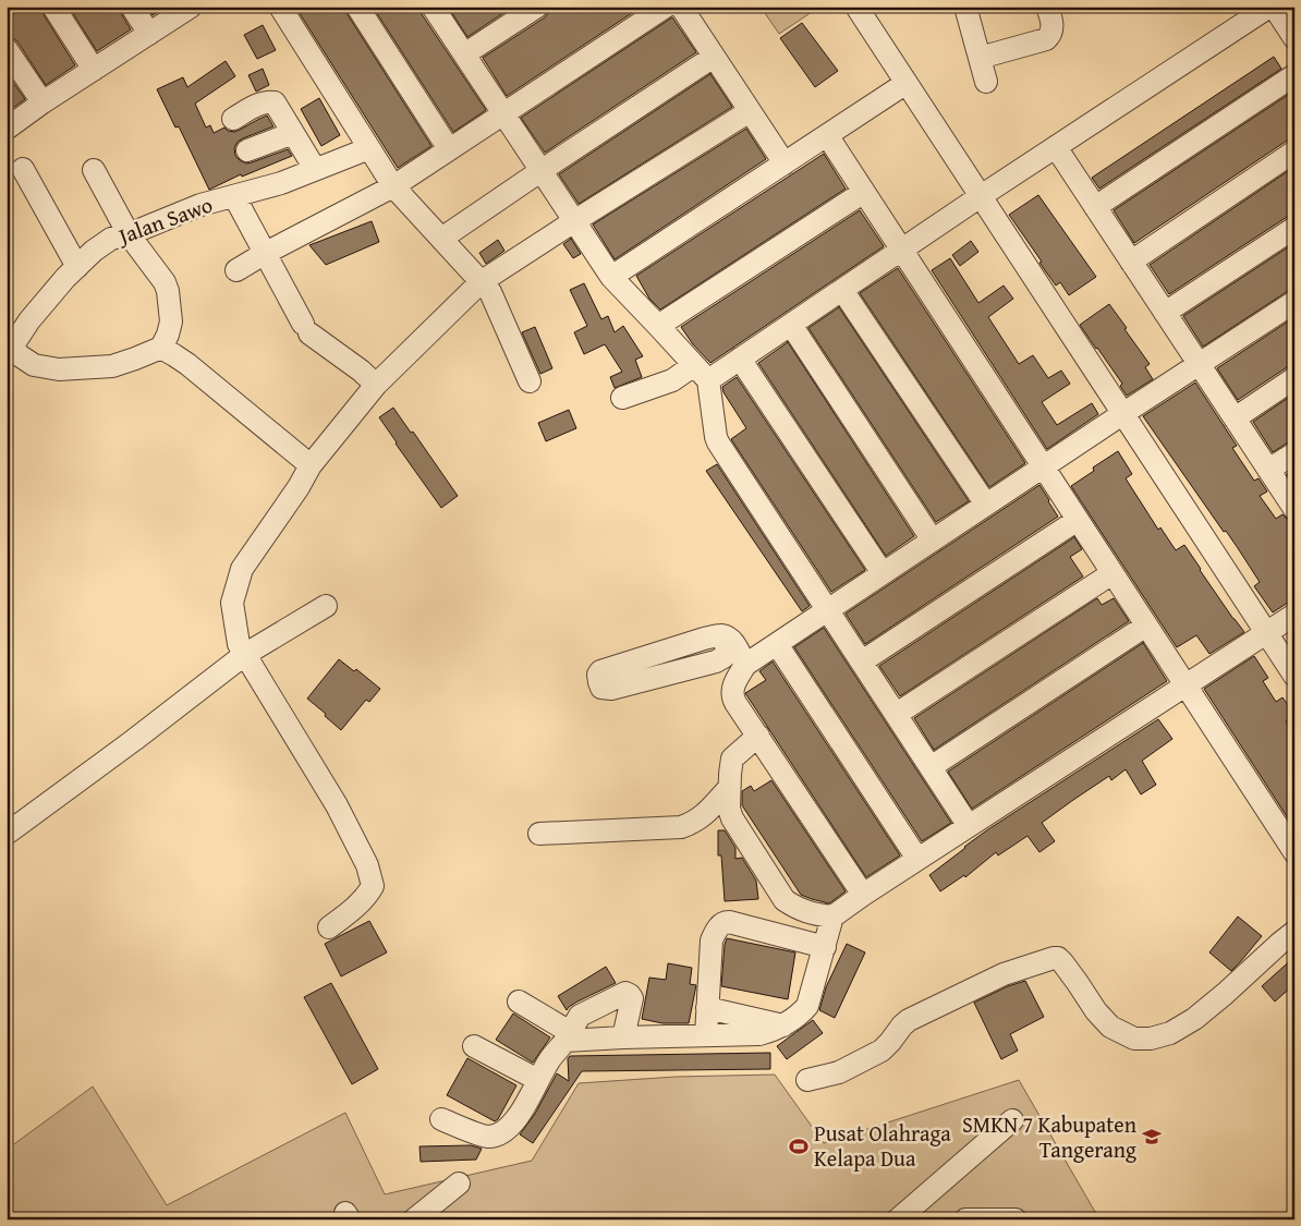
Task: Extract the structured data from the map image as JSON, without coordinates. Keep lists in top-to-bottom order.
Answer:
{
  "streets": {
    "street": ["Jalan Sawo"]
  },
  "places": {
    "school or university": ["SMKN 7 Kabupaten Tangerang"],
    "sports": ["Pusat Olahraga Kelapa Dua"]
  }
}
